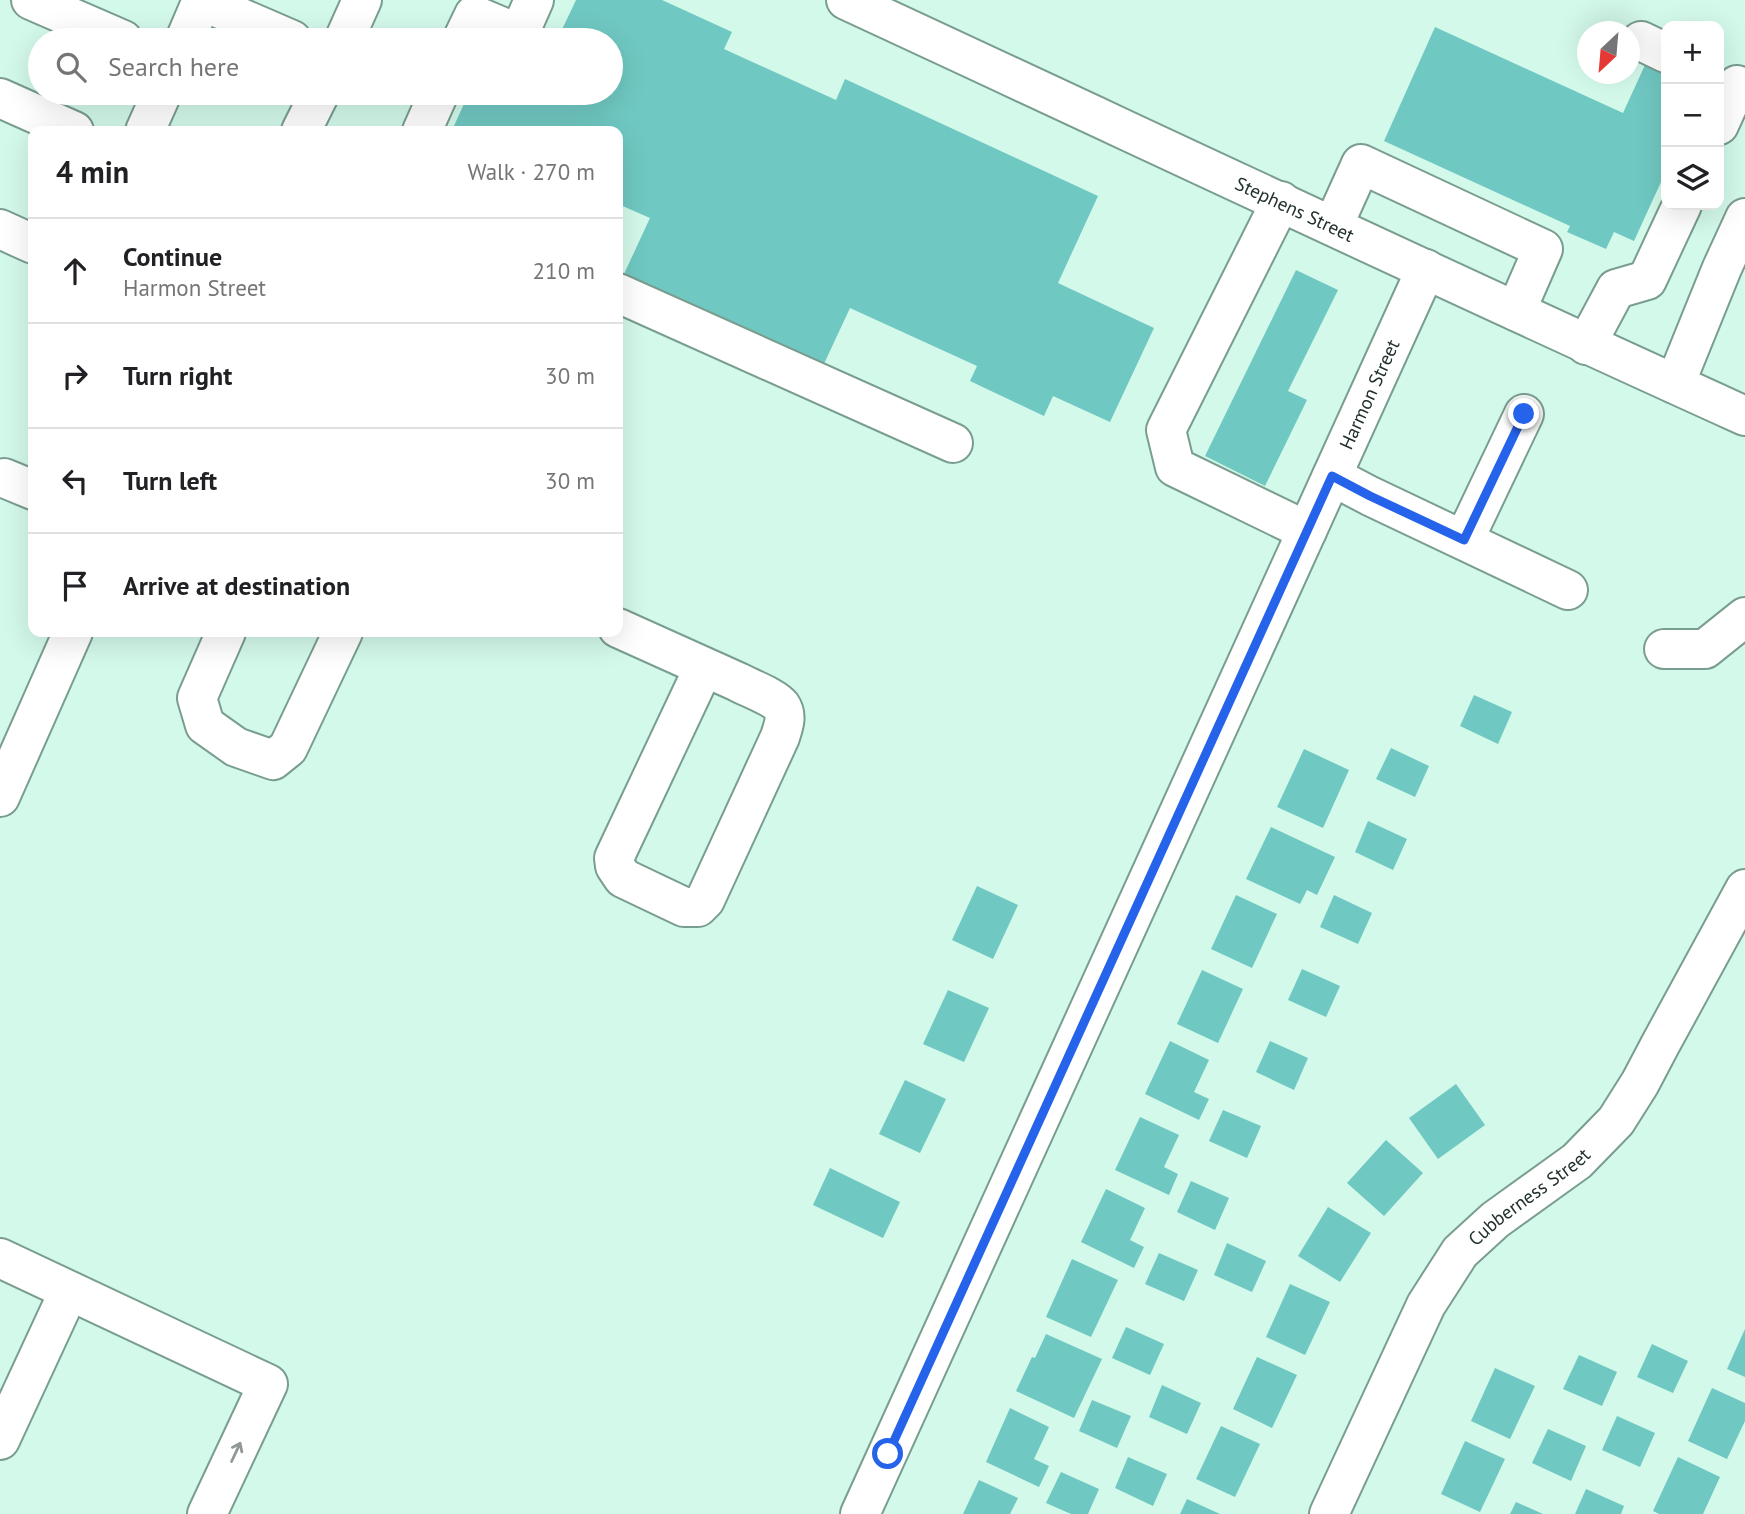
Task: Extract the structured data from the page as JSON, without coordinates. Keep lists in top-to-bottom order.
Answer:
{
  "streets": {
    "street": ["Stephens Street", "Harmon Street", "Cubberness Street"]
  },
  "crossings": [
    ["Stephens Street", "Harmon Street"]
  ],
  "north": "bottom left",
  "page": {
    "map_buttons": ["+", "−"],
    "search": "Search here",
    "heading": ["4 min", "Walk · 270 m"],
    "list": [
      ["Continue", "Harmon Street", "210 m"],
      ["Turn right", "30 m"],
      ["Turn left", "30 m"],
      "Arrive at destination"
    ]
  }
}
